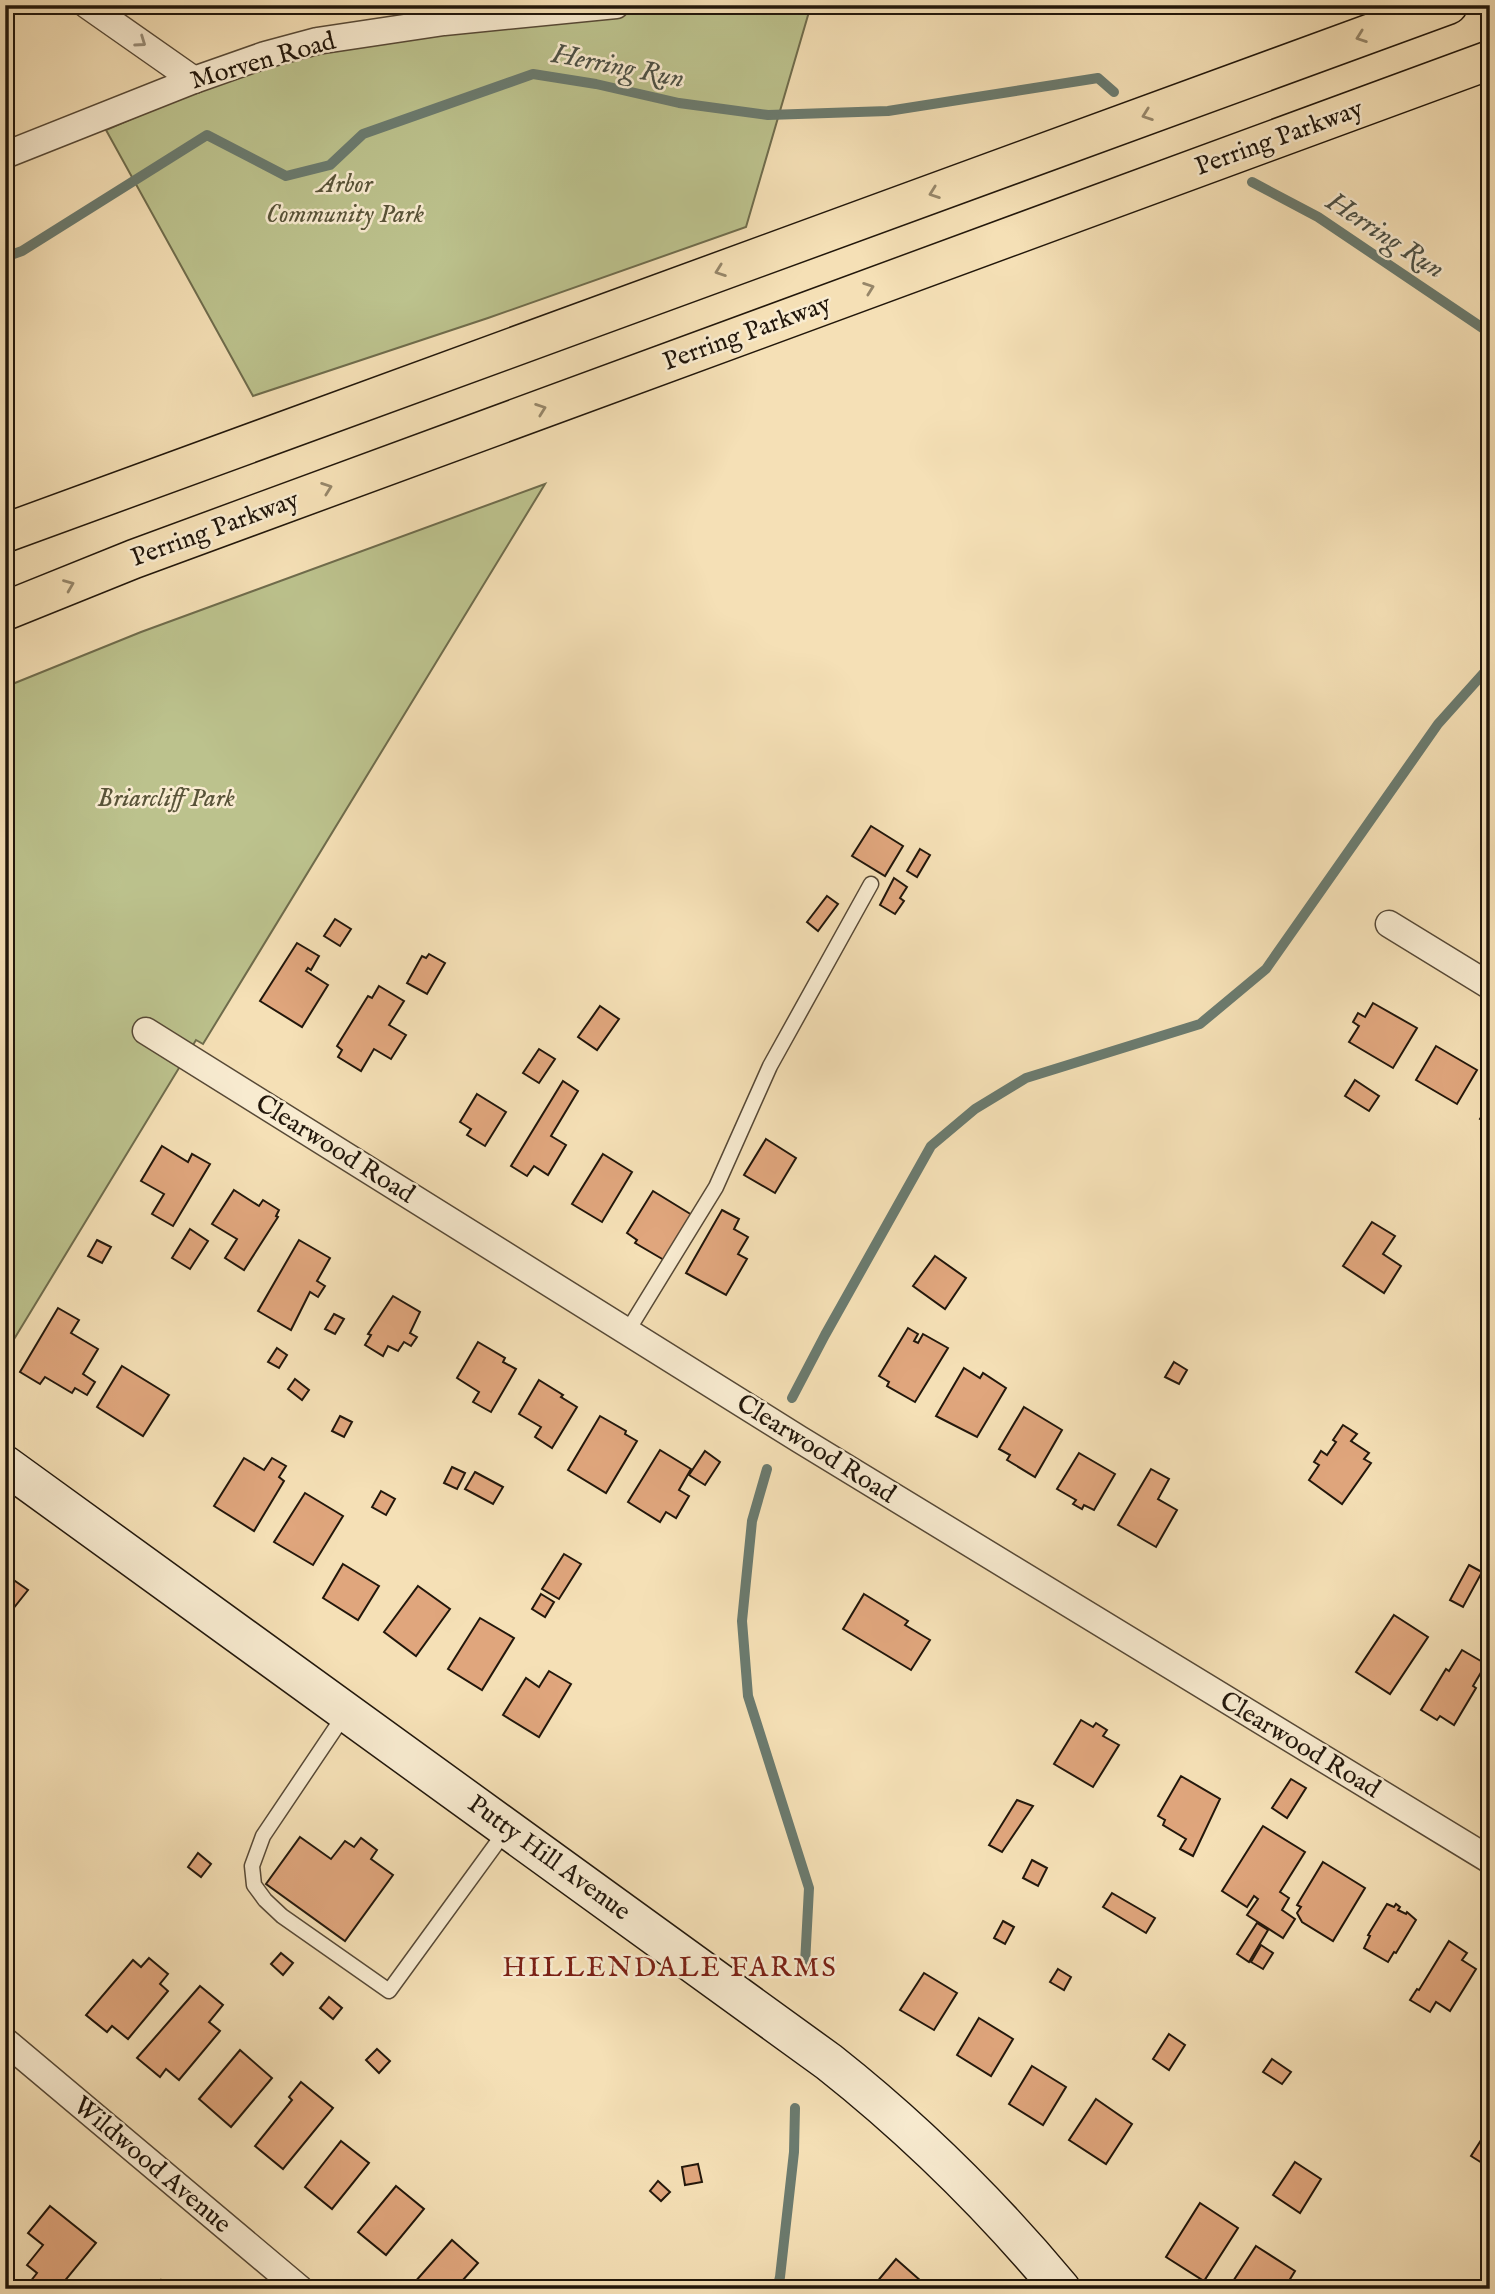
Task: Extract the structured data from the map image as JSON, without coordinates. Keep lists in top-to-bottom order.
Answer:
{
  "streets": {
    "main road": ["Perring Parkway"],
    "street": [
      "Morven Road",
      "Clearwood Road",
      "Putty Hill Avenue",
      "Wildwood Avenue"
    ]
  },
  "districts": ["HILLENDALE FARMS"],
  "water": ["Herring Run"],
  "parks": ["Arbor Community Park", "Briarcliff Park"]
}
